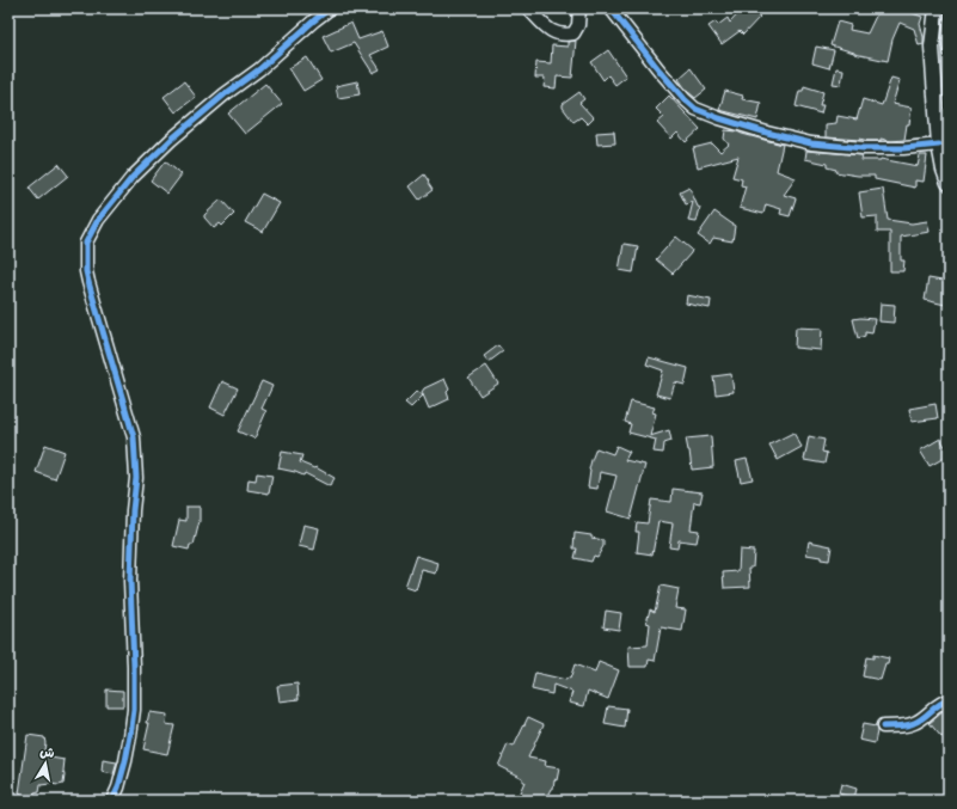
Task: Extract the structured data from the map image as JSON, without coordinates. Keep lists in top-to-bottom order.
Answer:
{
  "north": "top"
}
